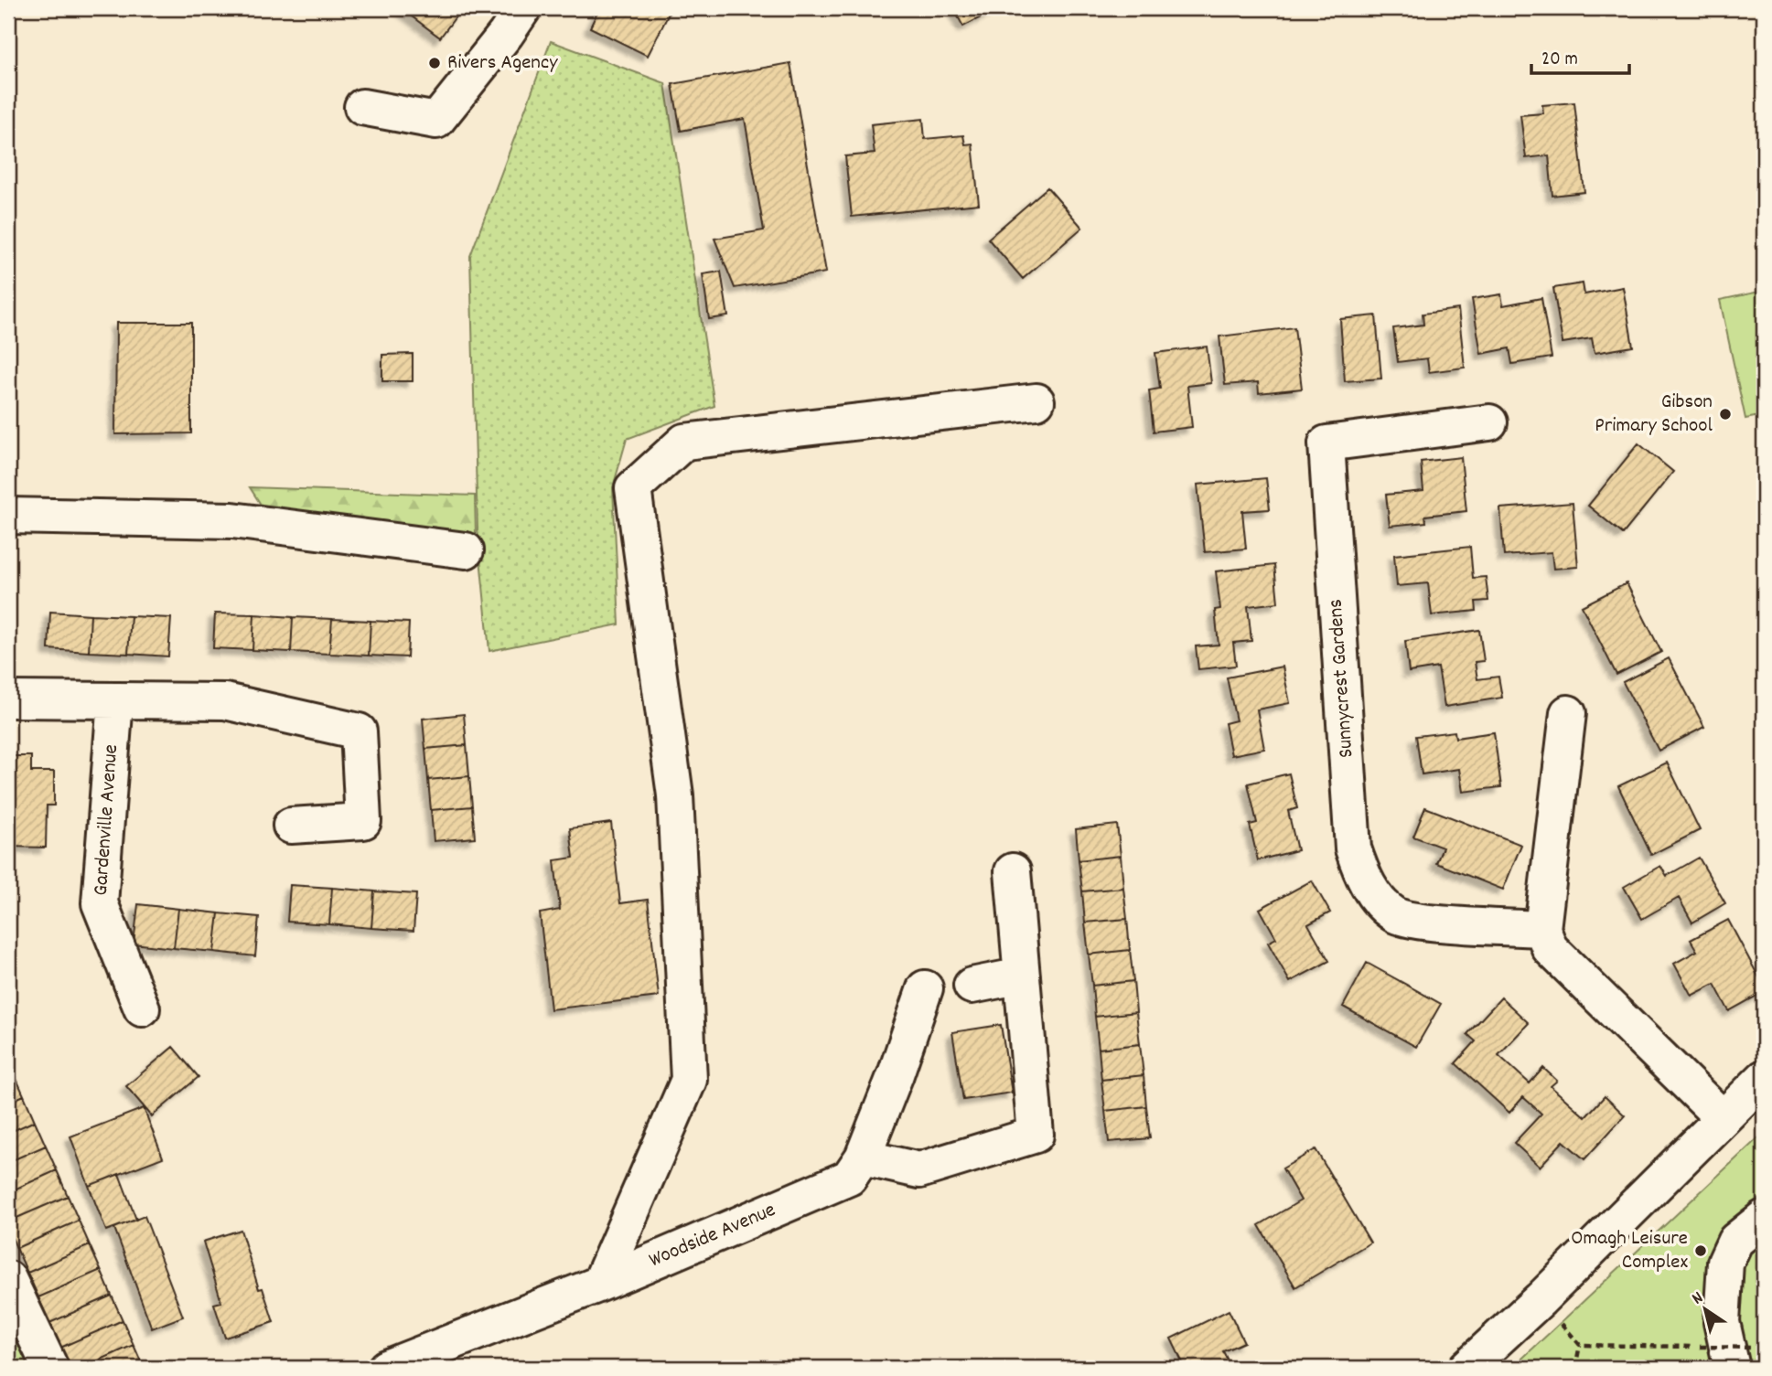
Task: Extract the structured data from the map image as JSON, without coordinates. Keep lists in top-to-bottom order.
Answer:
{
  "streets": {
    "street": ["Sunnycrest Gardens", "Gardenville Avenue", "Woodside Avenue"]
  },
  "places": ["Rivers Agency", "Gibson Primary School", "Omagh Leisure Complex"],
  "scale_bar": "20 m",
  "north": "top left"
}
